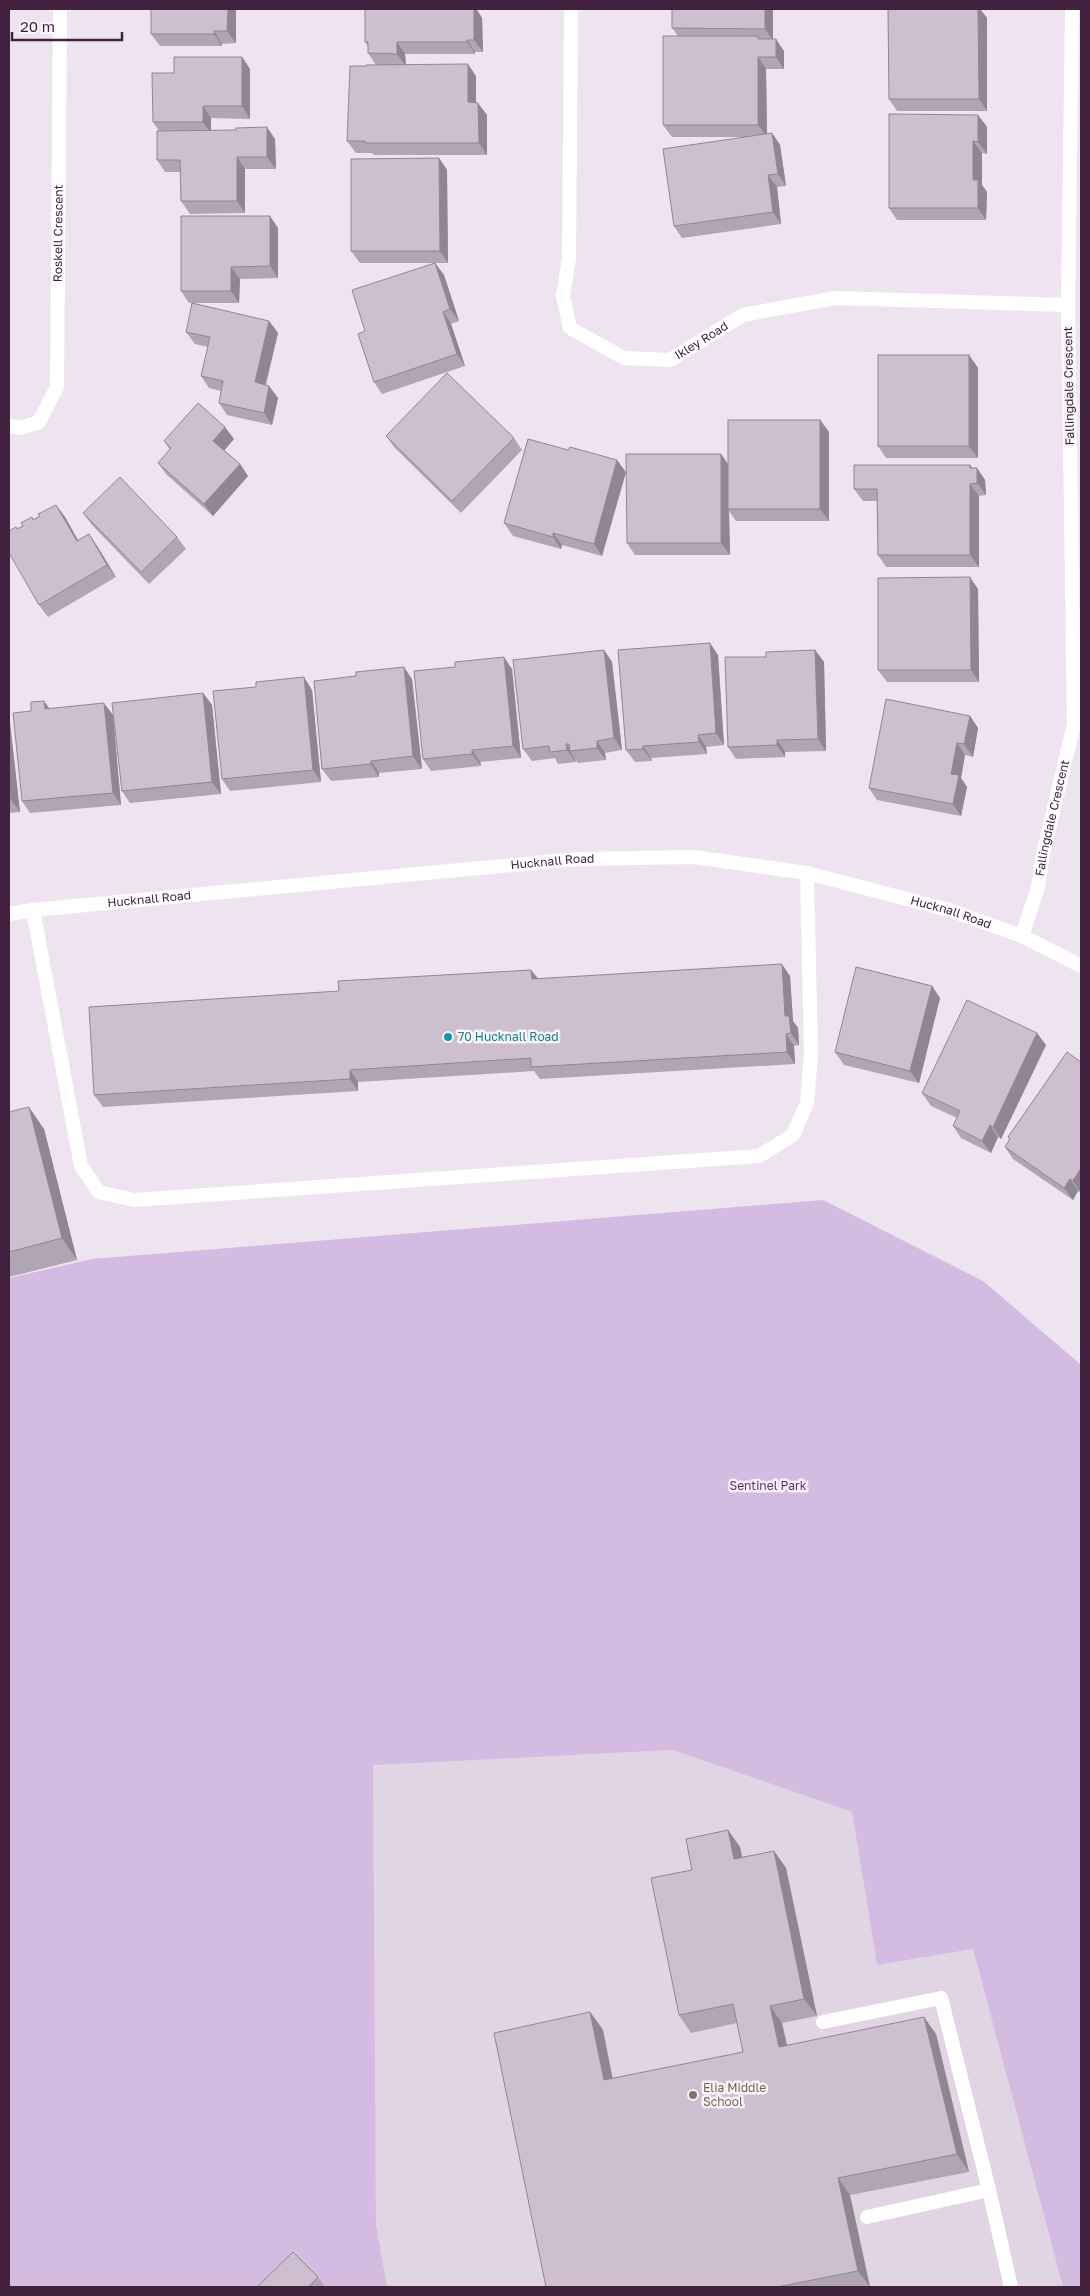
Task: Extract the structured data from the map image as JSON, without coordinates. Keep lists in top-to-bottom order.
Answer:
{
  "streets": {
    "street": [
      "Roskell Crescent",
      "Ikley Road",
      "Fallingdale Crescent",
      "Hucknall Road"
    ]
  },
  "crossings": [
    ["Ikley Road", "Fallingdale Crescent"],
    ["Fallingdale Crescent", "Hucknall Road"]
  ],
  "parks": ["Sentinel Park"],
  "places": ["70 Hucknall Road", "Elia Middle School"],
  "scale_bar": "20 m"
}
